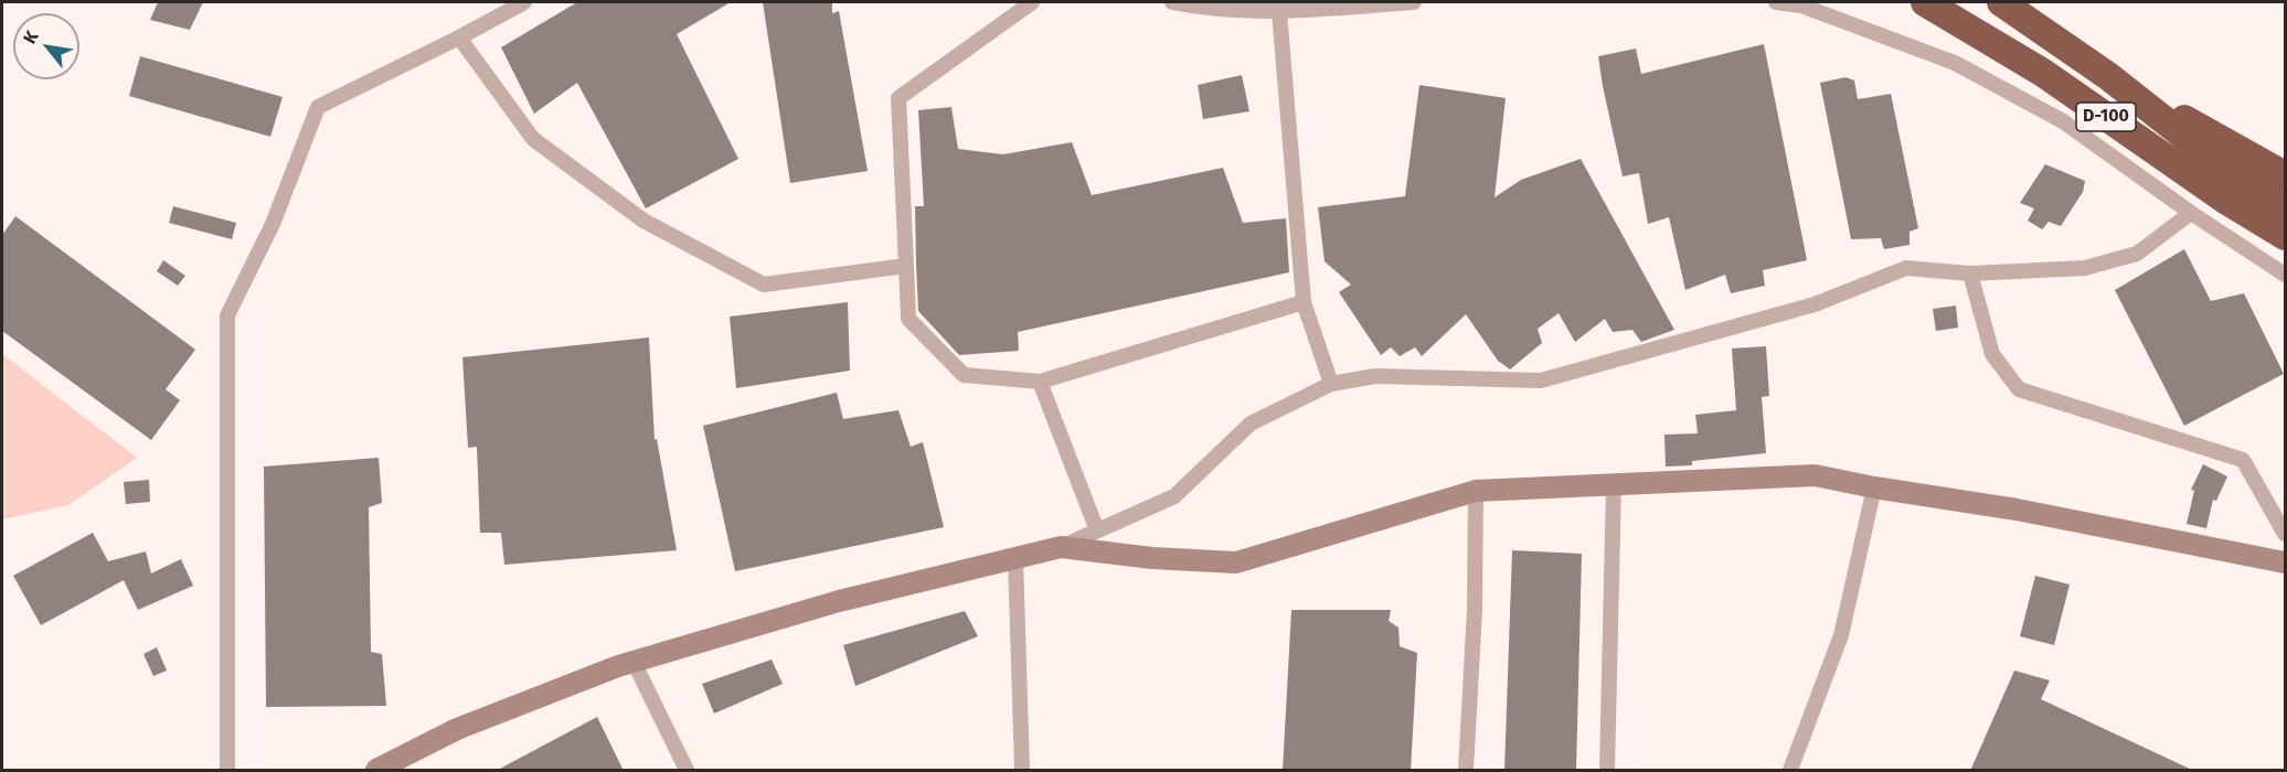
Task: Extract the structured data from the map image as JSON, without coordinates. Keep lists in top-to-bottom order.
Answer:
{
  "streets": {
    "highway": ["D-100"]
  },
  "north": "top left"
}
